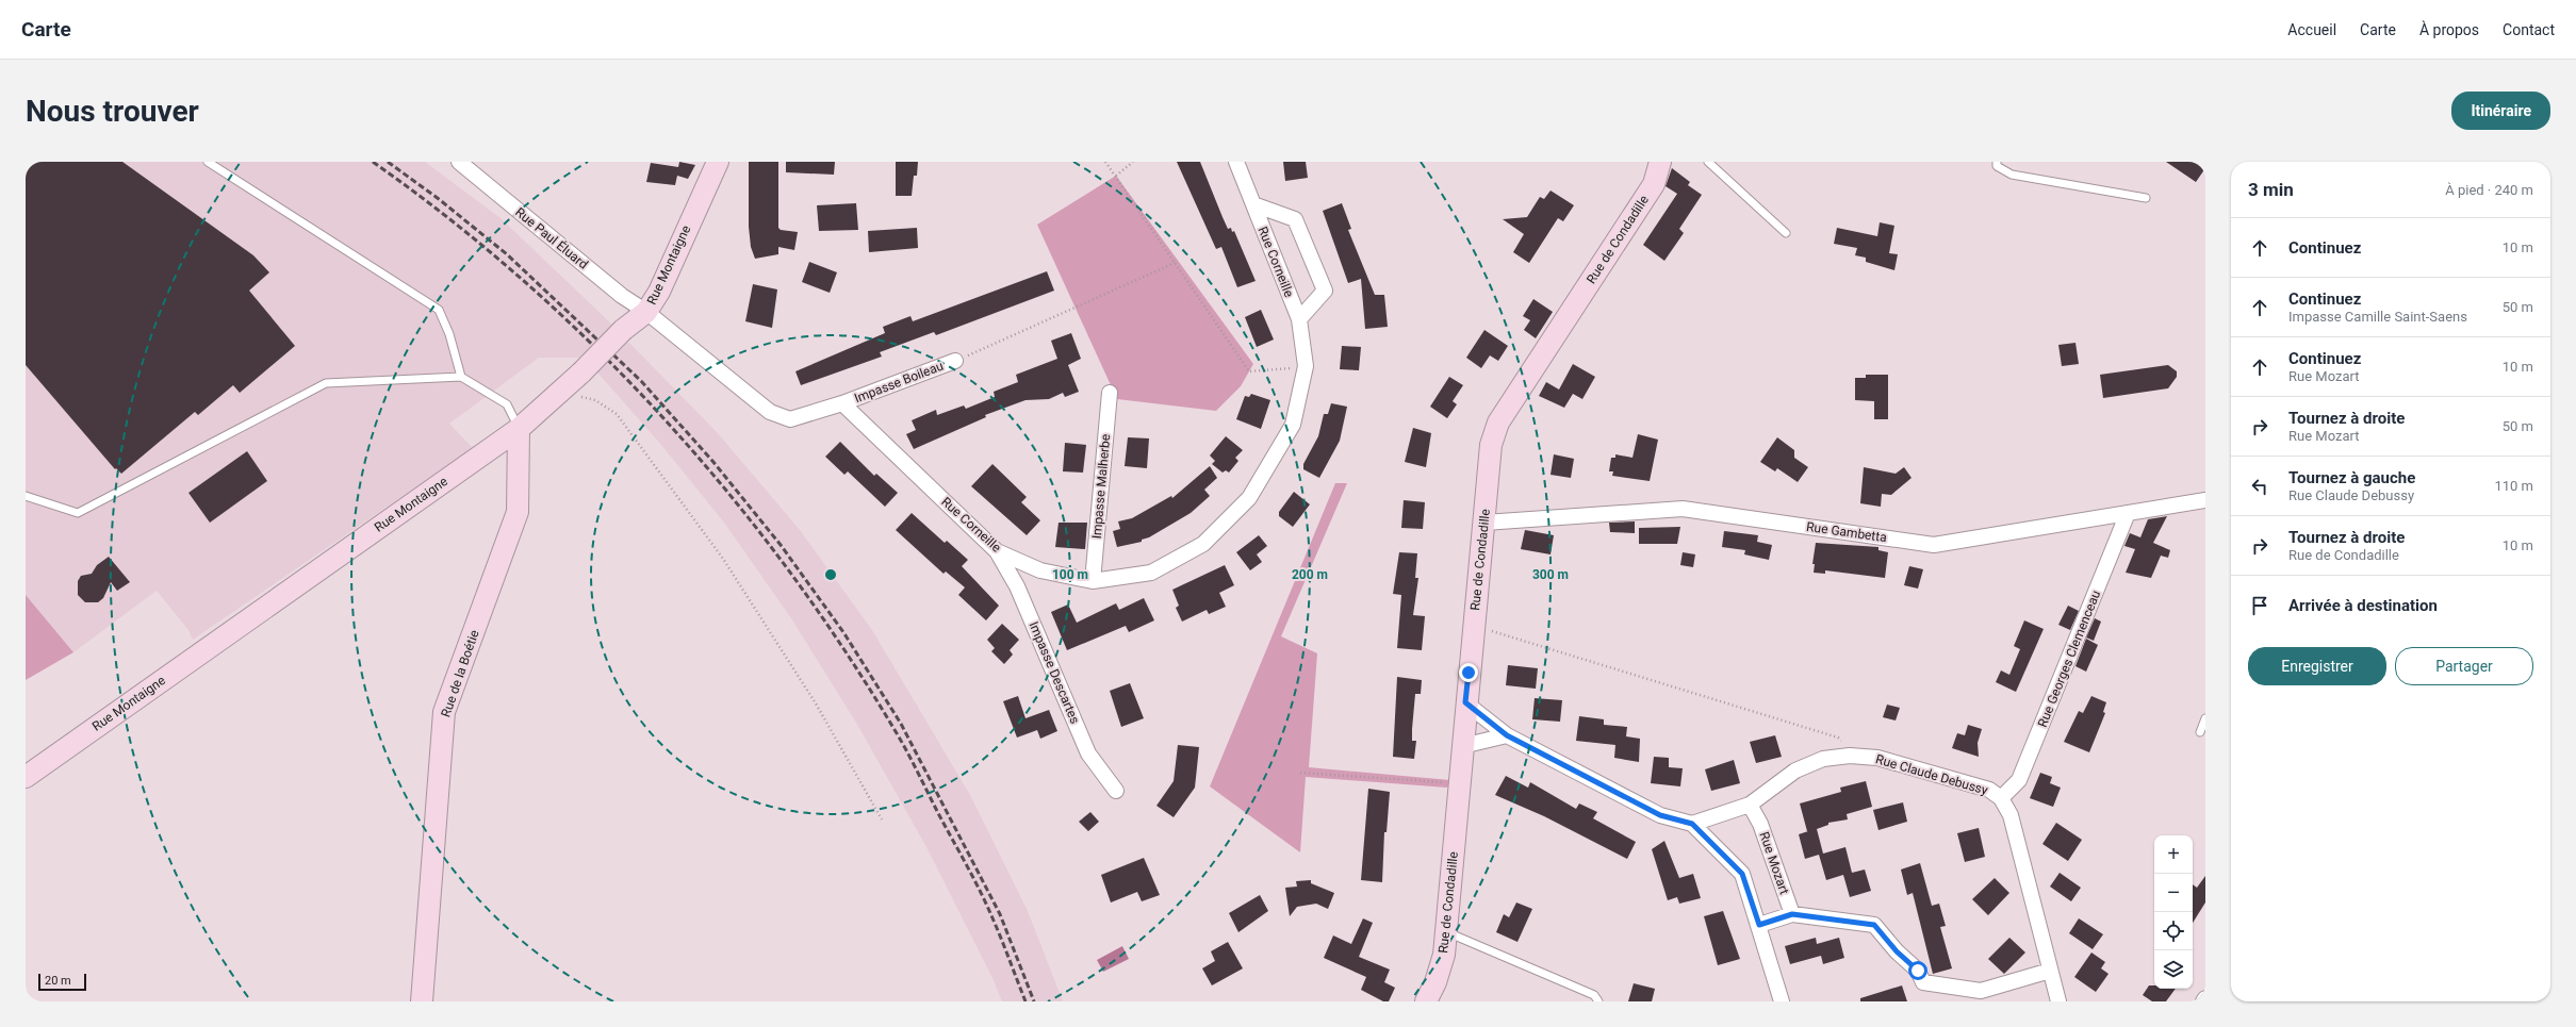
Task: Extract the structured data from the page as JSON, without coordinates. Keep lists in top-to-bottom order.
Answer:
{
  "streets": {
    "street": [
      "Rue Paul Éluard",
      "Rue de Condadille",
      "Rue Corneille",
      "Rue Montaigne",
      "Impasse Boileau",
      "Impasse Malherbe",
      "Rue Gambetta",
      "Rue Georges Clemenceau",
      "Impasse Descartes",
      "Rue de la Boétie",
      "Rue Claude Debussy",
      "Rue Mozart"
    ]
  },
  "crossings": [
    ["Rue Paul Éluard", "Rue Montaigne"],
    ["Rue de Condadille", "Rue Gambetta"],
    ["Rue Corneille", "Impasse Boileau"],
    ["Rue Corneille", "Impasse Malherbe"],
    ["Rue Corneille", "Impasse Descartes"],
    ["Rue Montaigne", "Rue de la Boétie"],
    ["Rue Gambetta", "Rue Georges Clemenceau"],
    ["Rue Georges Clemenceau", "Rue Claude Debussy"],
    ["Rue Claude Debussy", "Rue Mozart"]
  ],
  "scale_bar": "20 m",
  "page": {
    "header": "Carte",
    "nav": [
      "Accueil",
      "Carte",
      "À propos",
      "Contact"
    ],
    "buttons": [
      "Itinéraire",
      ["Enregistrer", "Partager"]
    ],
    "title": "Nous trouver",
    "heading": ["3 min", "À pied · 240 m"],
    "list": [
      ["Continuez", "10 m"],
      ["Continuez", "Impasse Camille Saint-Saens", "50 m"],
      ["Continuez", "Rue Mozart", "10 m"],
      ["Tournez à droite", "Rue Mozart", "50 m"],
      ["Tournez à gauche", "Rue Claude Debussy", "110 m"],
      ["Tournez à droite", "Rue de Condadille", "10 m"],
      "Arrivée à destination"
    ],
    "map_buttons": ["+", "−"],
    "scale": "20 m"
  },
  "rings": ["100 m", "200 m", "300 m"]
}
